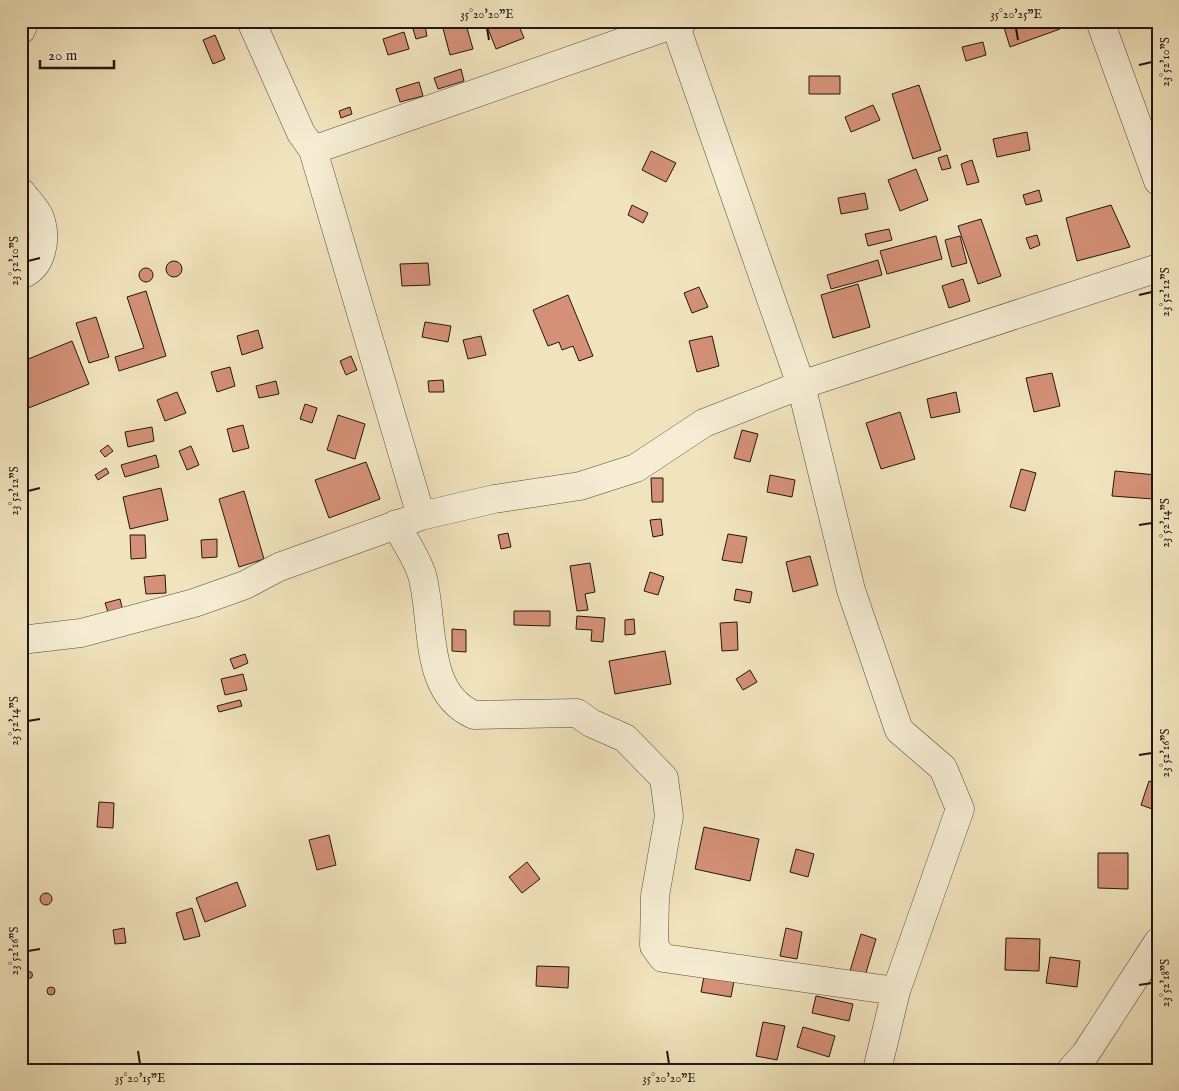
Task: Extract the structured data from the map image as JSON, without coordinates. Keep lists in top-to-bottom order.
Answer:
{
  "scale_bar": "20 m",
  "coordinates": [
    "35°20'20\"E",
    "35°20'25\"E",
    "23°52'10\"S",
    "23°52'12\"S",
    "23°52'14\"S",
    "23°52'16\"S",
    "23°52'18\"S",
    "35°20'15\"E"
  ]
}
